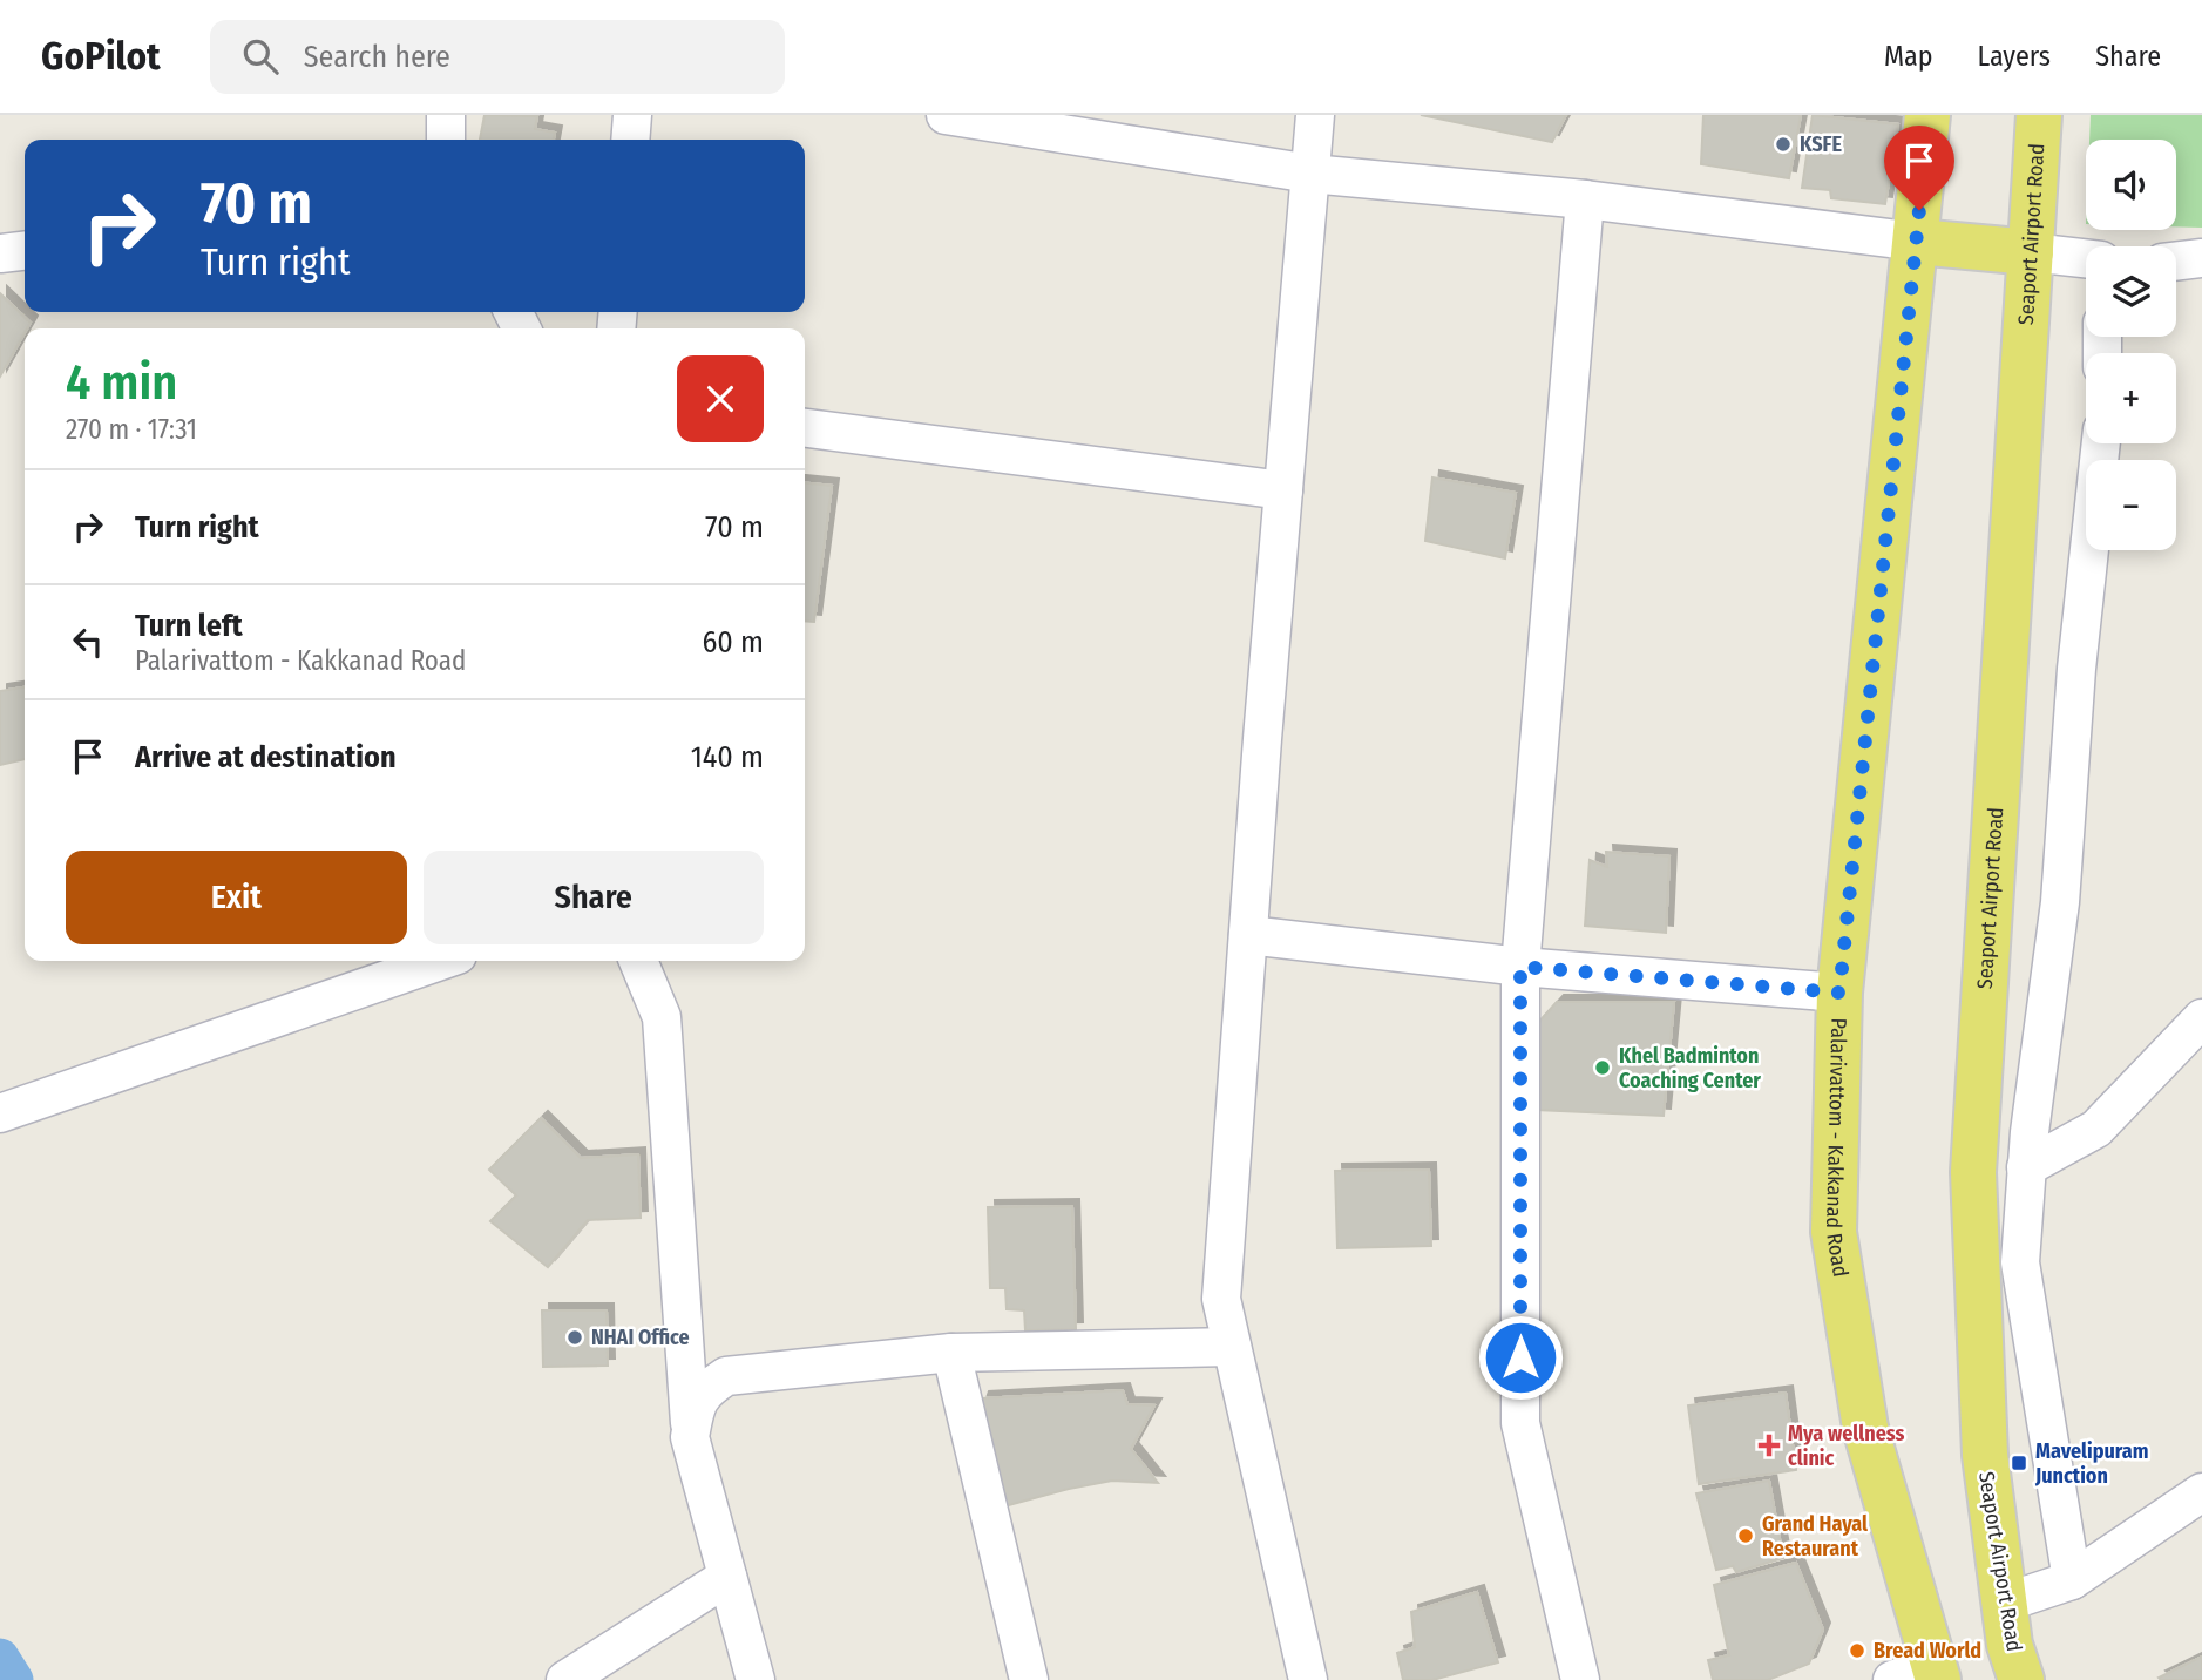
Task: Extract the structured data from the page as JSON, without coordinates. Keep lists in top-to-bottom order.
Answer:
{
  "streets": {
    "main road": ["Seaport Airport Road", "Palarivattom - Kakkanad Road"]
  },
  "places": {
    "other": [
      "KSFE",
      "Khel Badminton Coaching Center",
      "NHAI Office",
      "Grand Hayal Restaurant",
      "Bread World"
    ],
    "health": ["Mya wellness clinic"],
    "transit": ["Mavelipuram Junction"]
  },
  "page": {
    "header": "GoPilot",
    "search": "Search here",
    "nav": ["Map", "Layers", "Share"],
    "map_buttons": ["+", "−"],
    "turn": ["70 m", "Turn right"],
    "heading": ["4 min", "270 m · 17:31"],
    "list": [
      {
        "name": "Turn right",
        "value": "70 m"
      },
      {
        "name": "Turn left",
        "note": "Palarivattom - Kakkanad Road",
        "value": "60 m"
      },
      {
        "name": "Arrive at destination",
        "value": "140 m"
      }
    ],
    "buttons": ["Exit", "Share"]
  }
}
